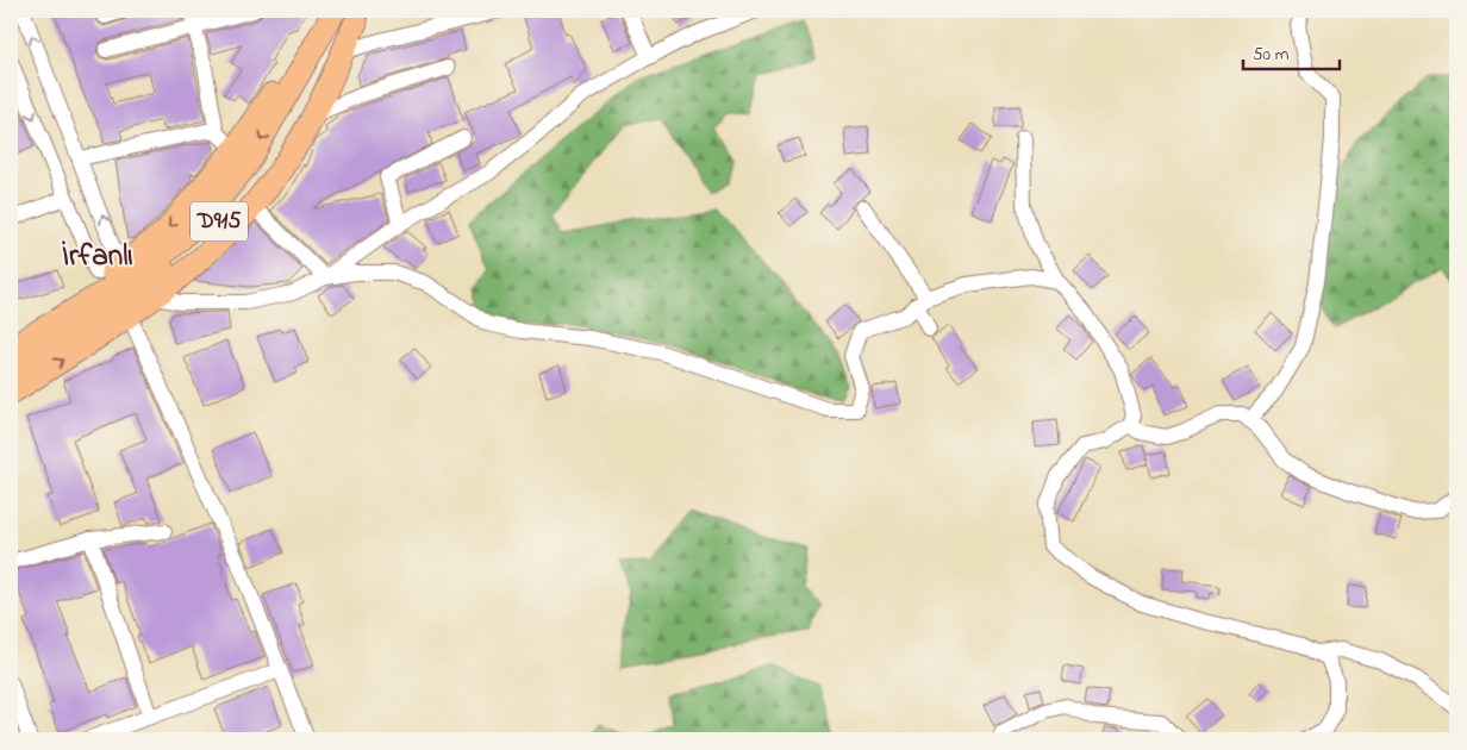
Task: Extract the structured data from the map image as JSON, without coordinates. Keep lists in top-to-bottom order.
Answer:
{
  "streets": {
    "highway": ["D915"]
  },
  "districts": ["İrfanlı"],
  "scale_bar": "50 m"
}
